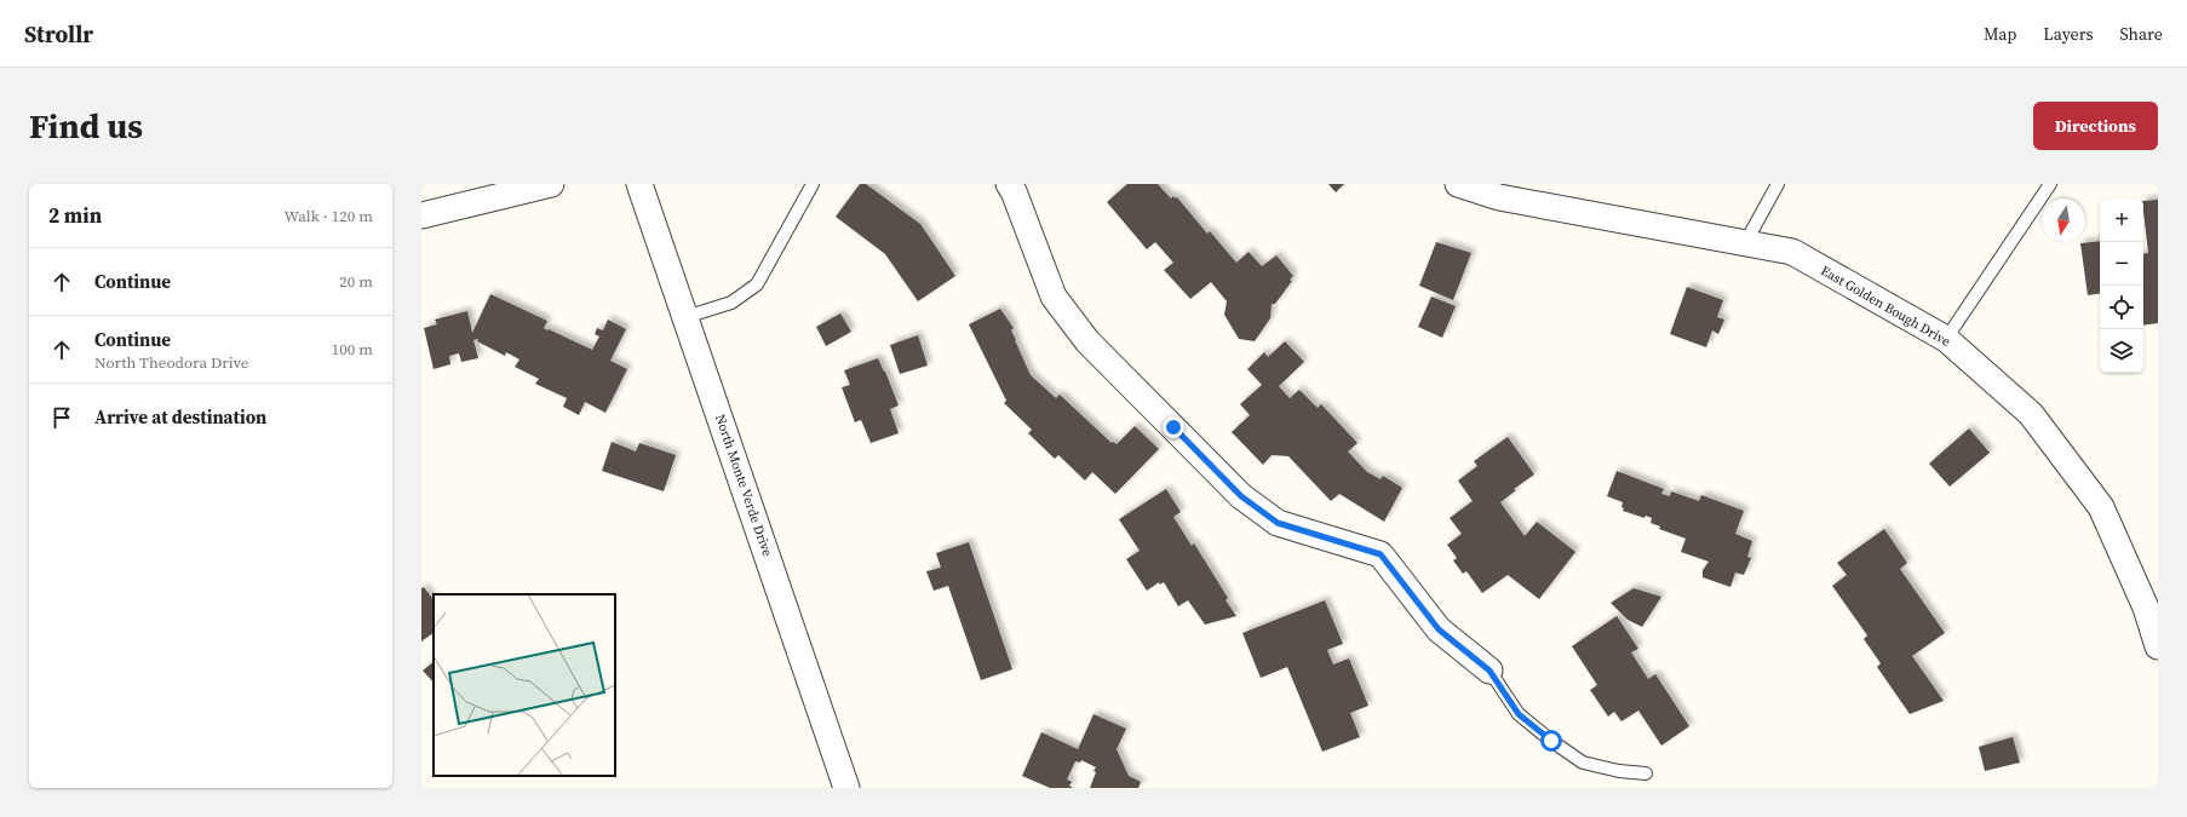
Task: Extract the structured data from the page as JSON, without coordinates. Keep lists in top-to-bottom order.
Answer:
{
  "streets": {
    "street": ["East Golden Bough Drive", "North Monte Verde Drive"]
  },
  "north": "bottom",
  "page": {
    "header": "Strollr",
    "nav": ["Map", "Layers", "Share"],
    "buttons": "Directions",
    "title": "Find us",
    "heading": ["2 min", "Walk · 120 m"],
    "map_buttons": ["+", "−"],
    "list": [
      ["Continue", "20 m"],
      ["Continue", "North Theodora Drive", "100 m"],
      "Arrive at destination"
    ]
  }
}
